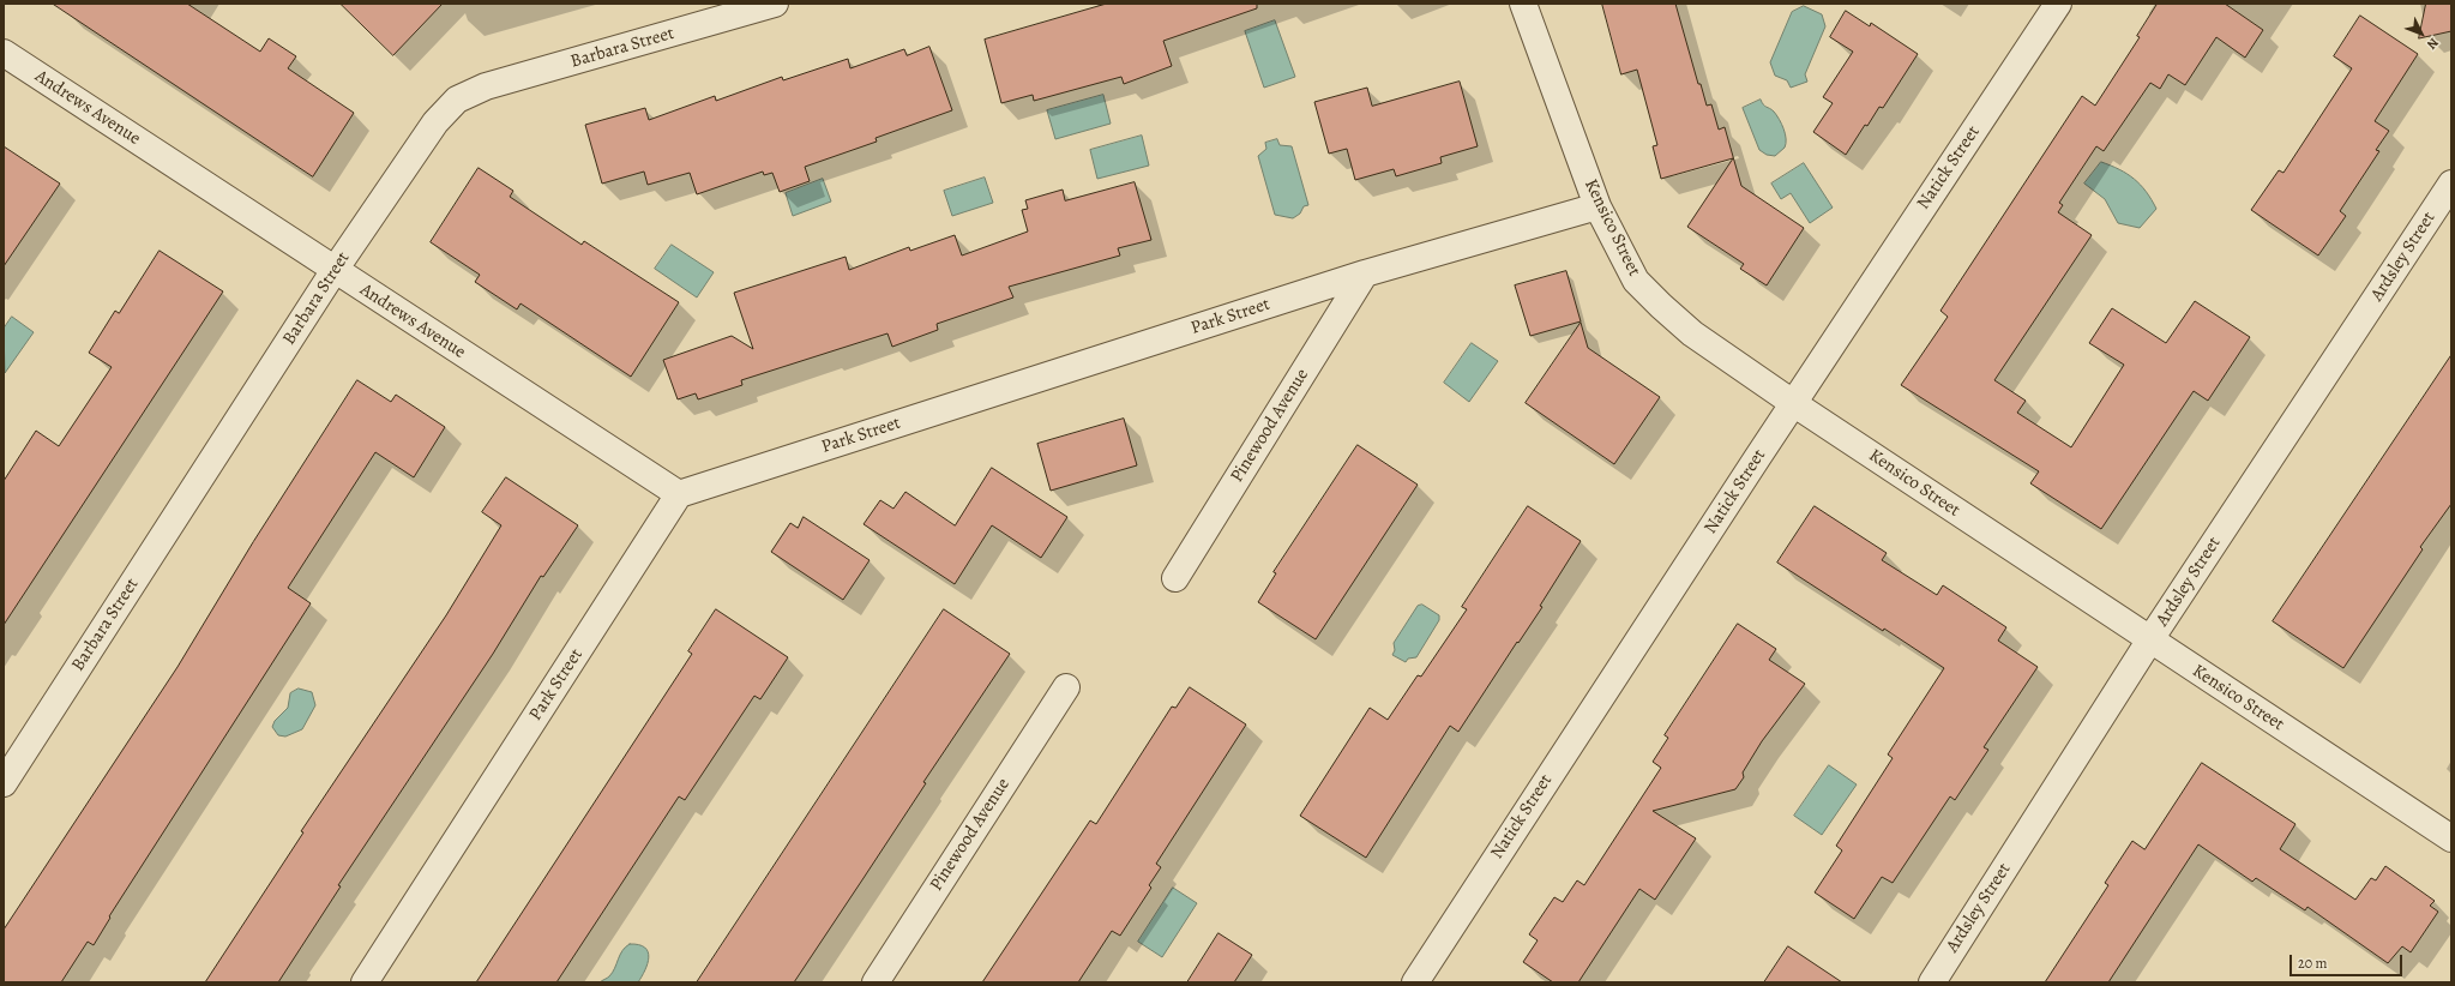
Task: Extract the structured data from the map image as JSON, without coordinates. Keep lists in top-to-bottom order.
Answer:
{
  "streets": {
    "street": [
      "Barbara Street",
      "Andrews Avenue",
      "Natick Street",
      "Kensico Street",
      "Ardsley Street",
      "Park Street",
      "Pinewood Avenue"
    ]
  },
  "crossings": [
    ["Barbara Street", "Andrews Avenue"],
    ["Andrews Avenue", "Park Street"],
    ["Natick Street", "Kensico Street"],
    ["Kensico Street", "Ardsley Street"],
    ["Kensico Street", "Park Street"],
    ["Park Street", "Pinewood Avenue"]
  ],
  "scale_bar": "20 m",
  "north": "bottom right"
}
